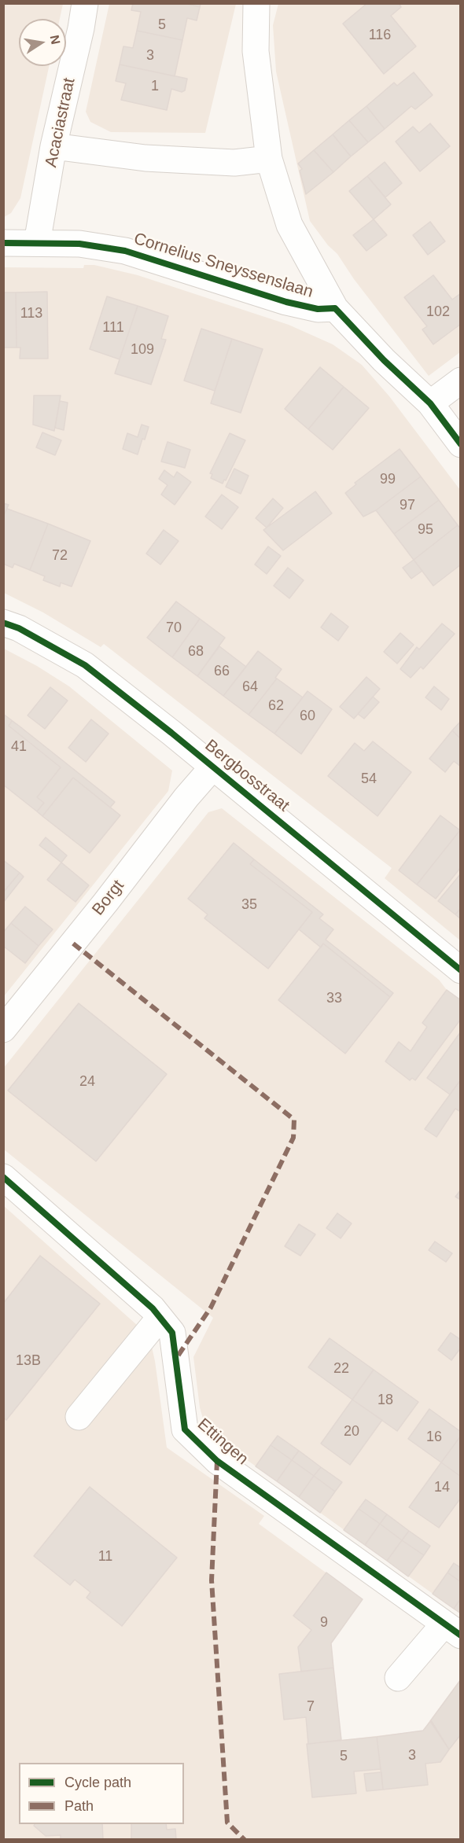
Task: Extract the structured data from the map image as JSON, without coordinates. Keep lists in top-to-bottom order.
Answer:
{
  "streets": {
    "street": [
      "Acaciastraat",
      "Cornelius Sneyssenslaan",
      "Bergbosstraat",
      "Borgt",
      "Ettingen"
    ]
  },
  "crossings": [
    ["Acaciastraat", "Cornelius Sneyssenslaan"],
    ["Bergbosstraat", "Borgt"]
  ],
  "house_numbers": [
    "5",
    "116",
    "3",
    "1",
    "102",
    "113",
    "111",
    "109",
    "99",
    "97",
    "95",
    "72",
    "70",
    "68",
    "66",
    "64",
    "62",
    "60",
    "41",
    "54",
    "35",
    "33",
    "24",
    "13B",
    "22",
    "18",
    "20",
    "16",
    "14",
    "11",
    "9",
    "7",
    "3",
    "5"
  ],
  "legend": ["Cycle path", "Path"],
  "north": "right"
}
